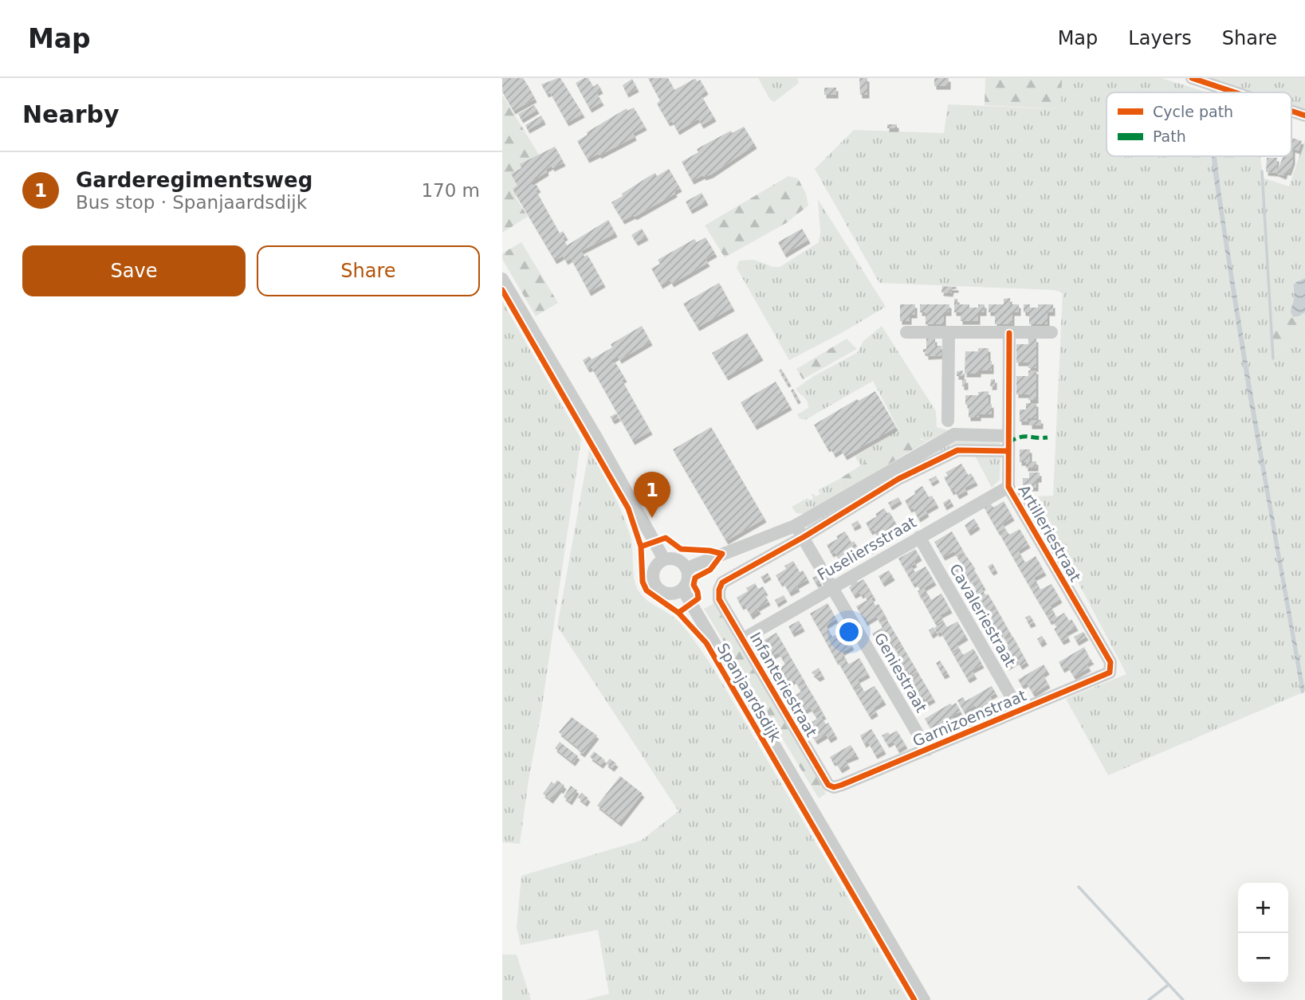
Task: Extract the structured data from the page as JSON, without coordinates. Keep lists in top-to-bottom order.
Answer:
{
  "streets": {
    "street": [
      "Artilleriestraat",
      "Fuseliersstraat",
      "Cavaleriestraat",
      "Geniestraat",
      "Infanteriestraat",
      "Spanjaardsdijk",
      "Garnizoenstraat"
    ]
  },
  "crossings": [
    ["Artilleriestraat", "Fuseliersstraat"],
    ["Artilleriestraat", "Garnizoenstraat"],
    ["Fuseliersstraat", "Cavaleriestraat"],
    ["Fuseliersstraat", "Geniestraat"],
    ["Fuseliersstraat", "Infanteriestraat"],
    ["Cavaleriestraat", "Garnizoenstraat"],
    ["Geniestraat", "Infanteriestraat"],
    ["Geniestraat", "Garnizoenstraat"],
    ["Infanteriestraat", "Garnizoenstraat"]
  ],
  "legend": ["Cycle path", "Path"],
  "page": {
    "header": "Map",
    "nav": ["Map", "Layers", "Share"],
    "heading": "Nearby",
    "list": [
      {
        "mark": "1",
        "name": "Garderegimentsweg",
        "note": "Bus stop · Spanjaardsdijk",
        "value": "170 m"
      }
    ],
    "buttons": ["Save", "Share"],
    "pins": "1",
    "map_buttons": ["+", "−"]
  }
}
